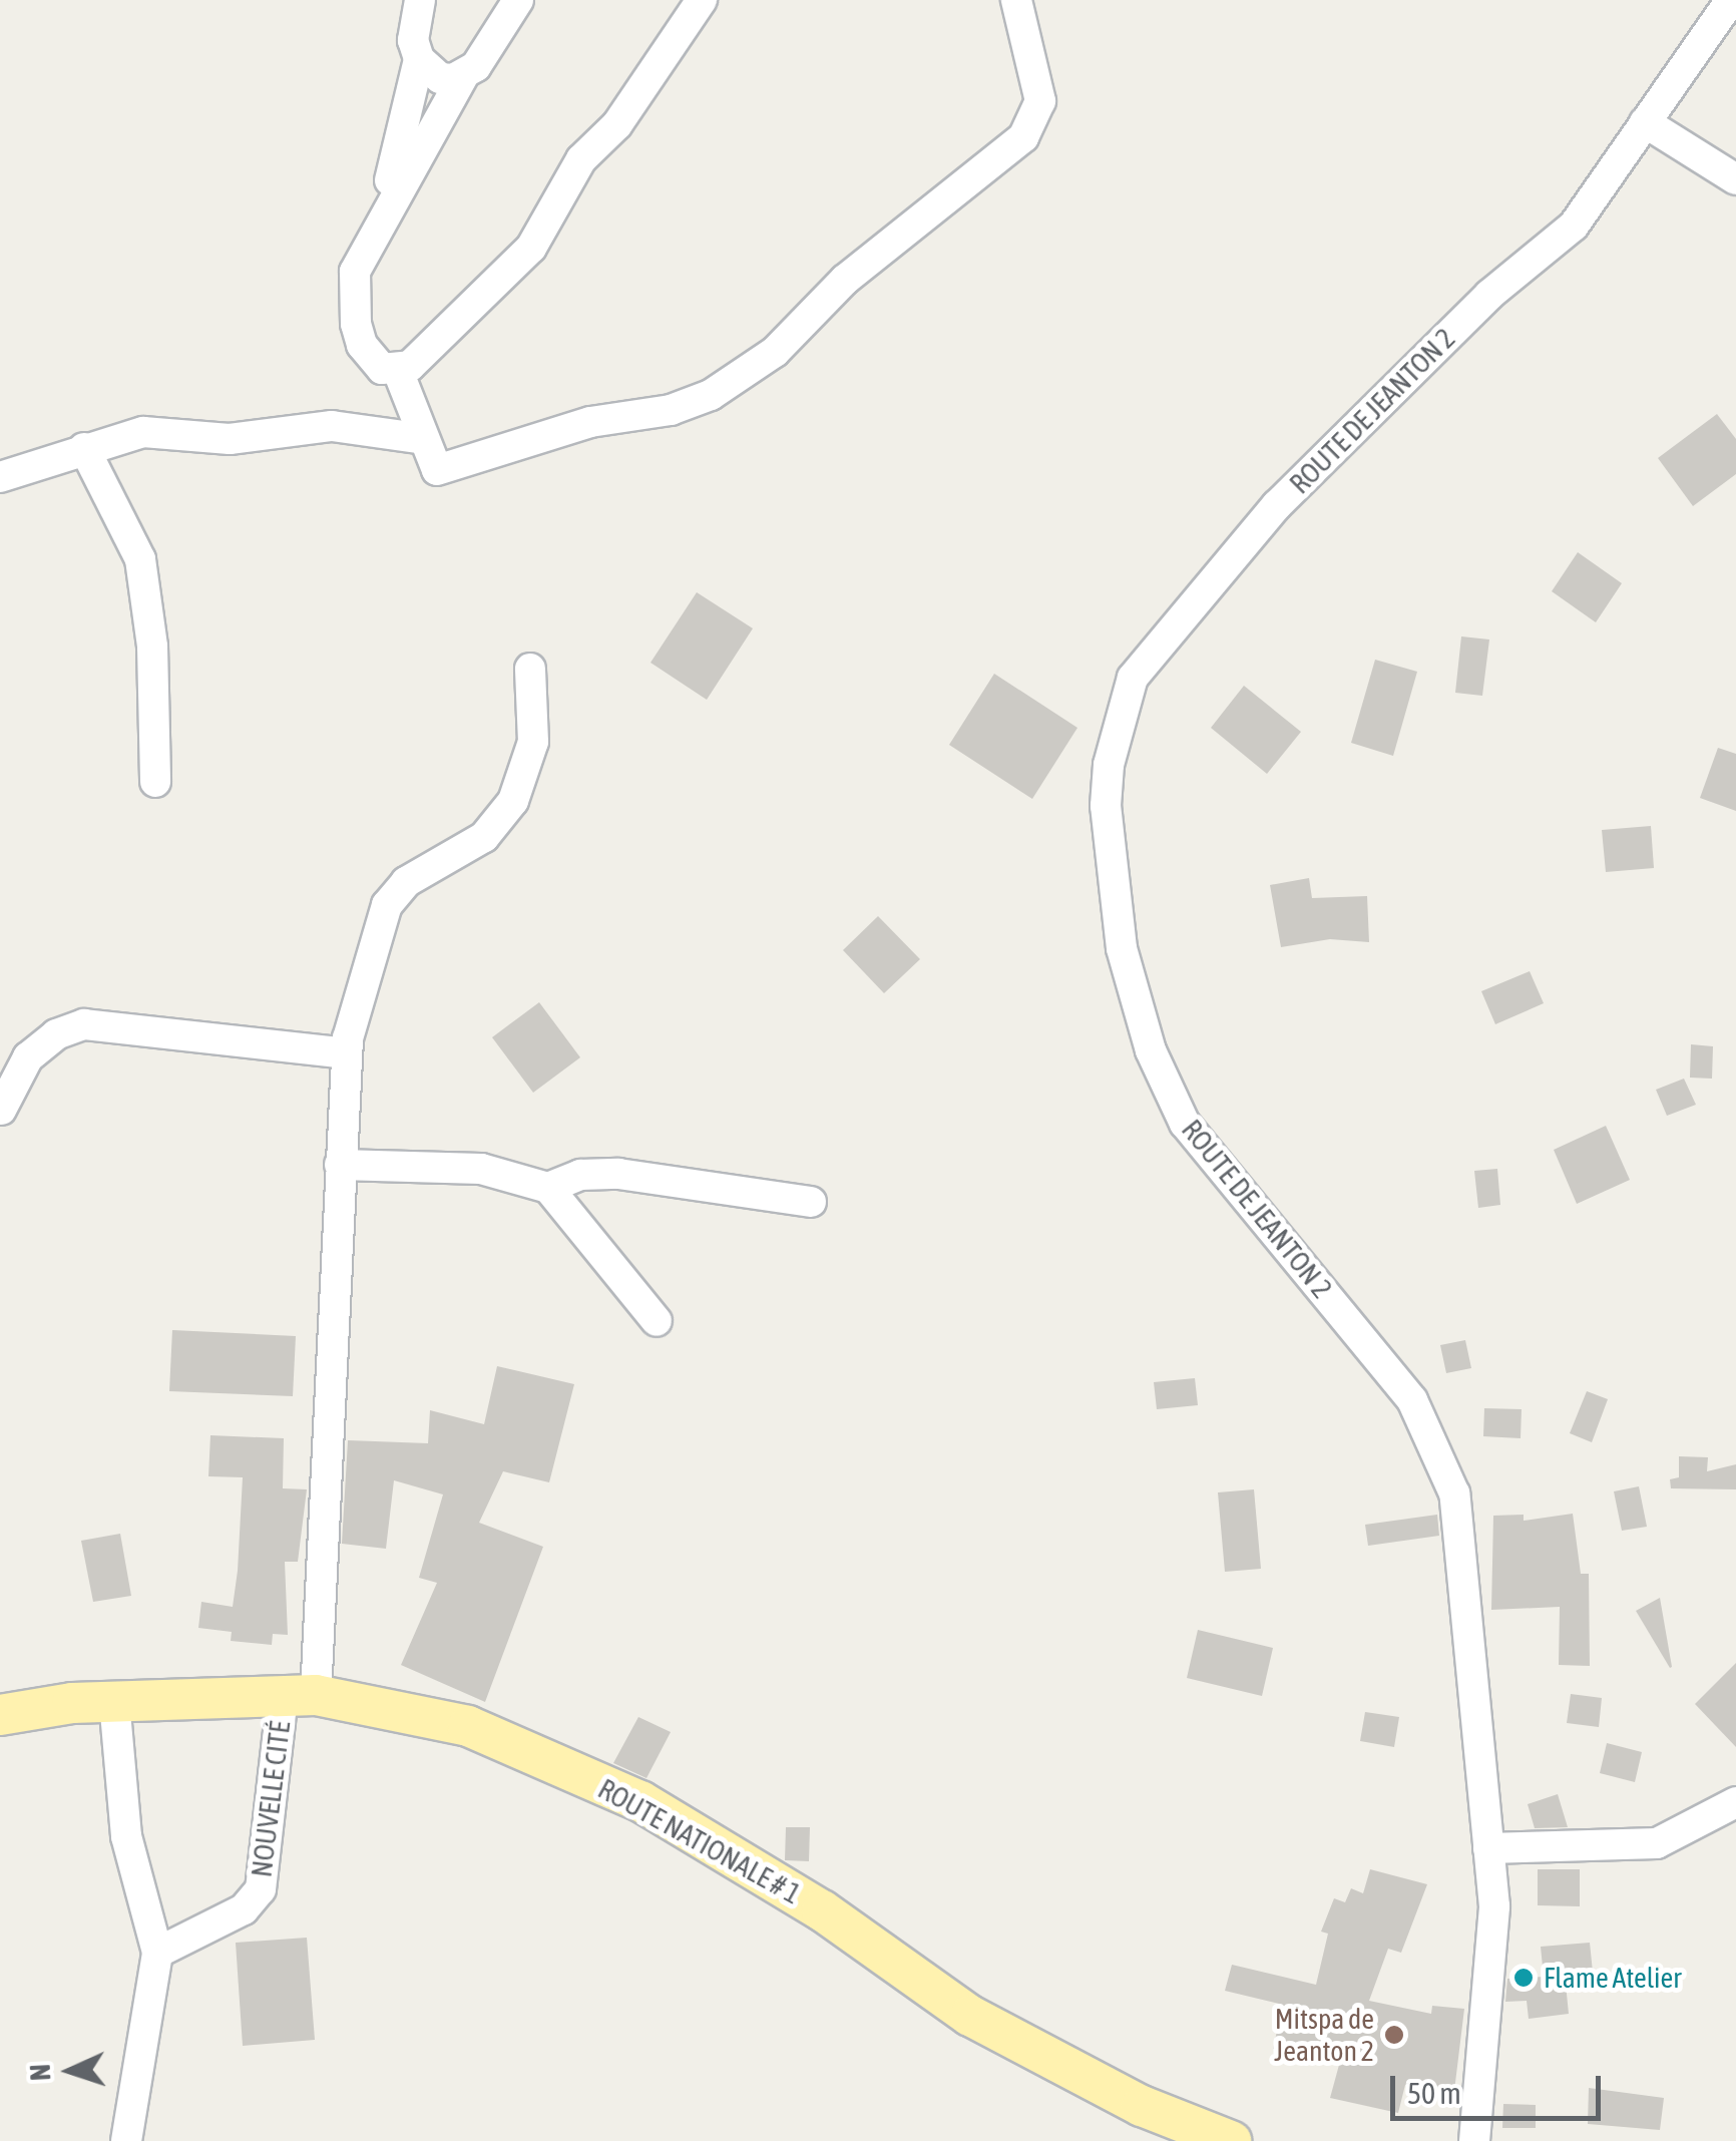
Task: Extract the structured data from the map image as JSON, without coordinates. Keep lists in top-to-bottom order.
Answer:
{
  "streets": {
    "main road": ["ROUTE NATIONALE # 1"],
    "street": ["ROUTE DE JEANTON 2", "NOUVELLE CITÉ"]
  },
  "crossings": [
    ["NOUVELLE CITÉ", "ROUTE NATIONALE # 1"]
  ],
  "places": ["Flame Atelier", "Mitspa de Jeanton 2"],
  "scale_bar": "50 m",
  "north": "left"
}
